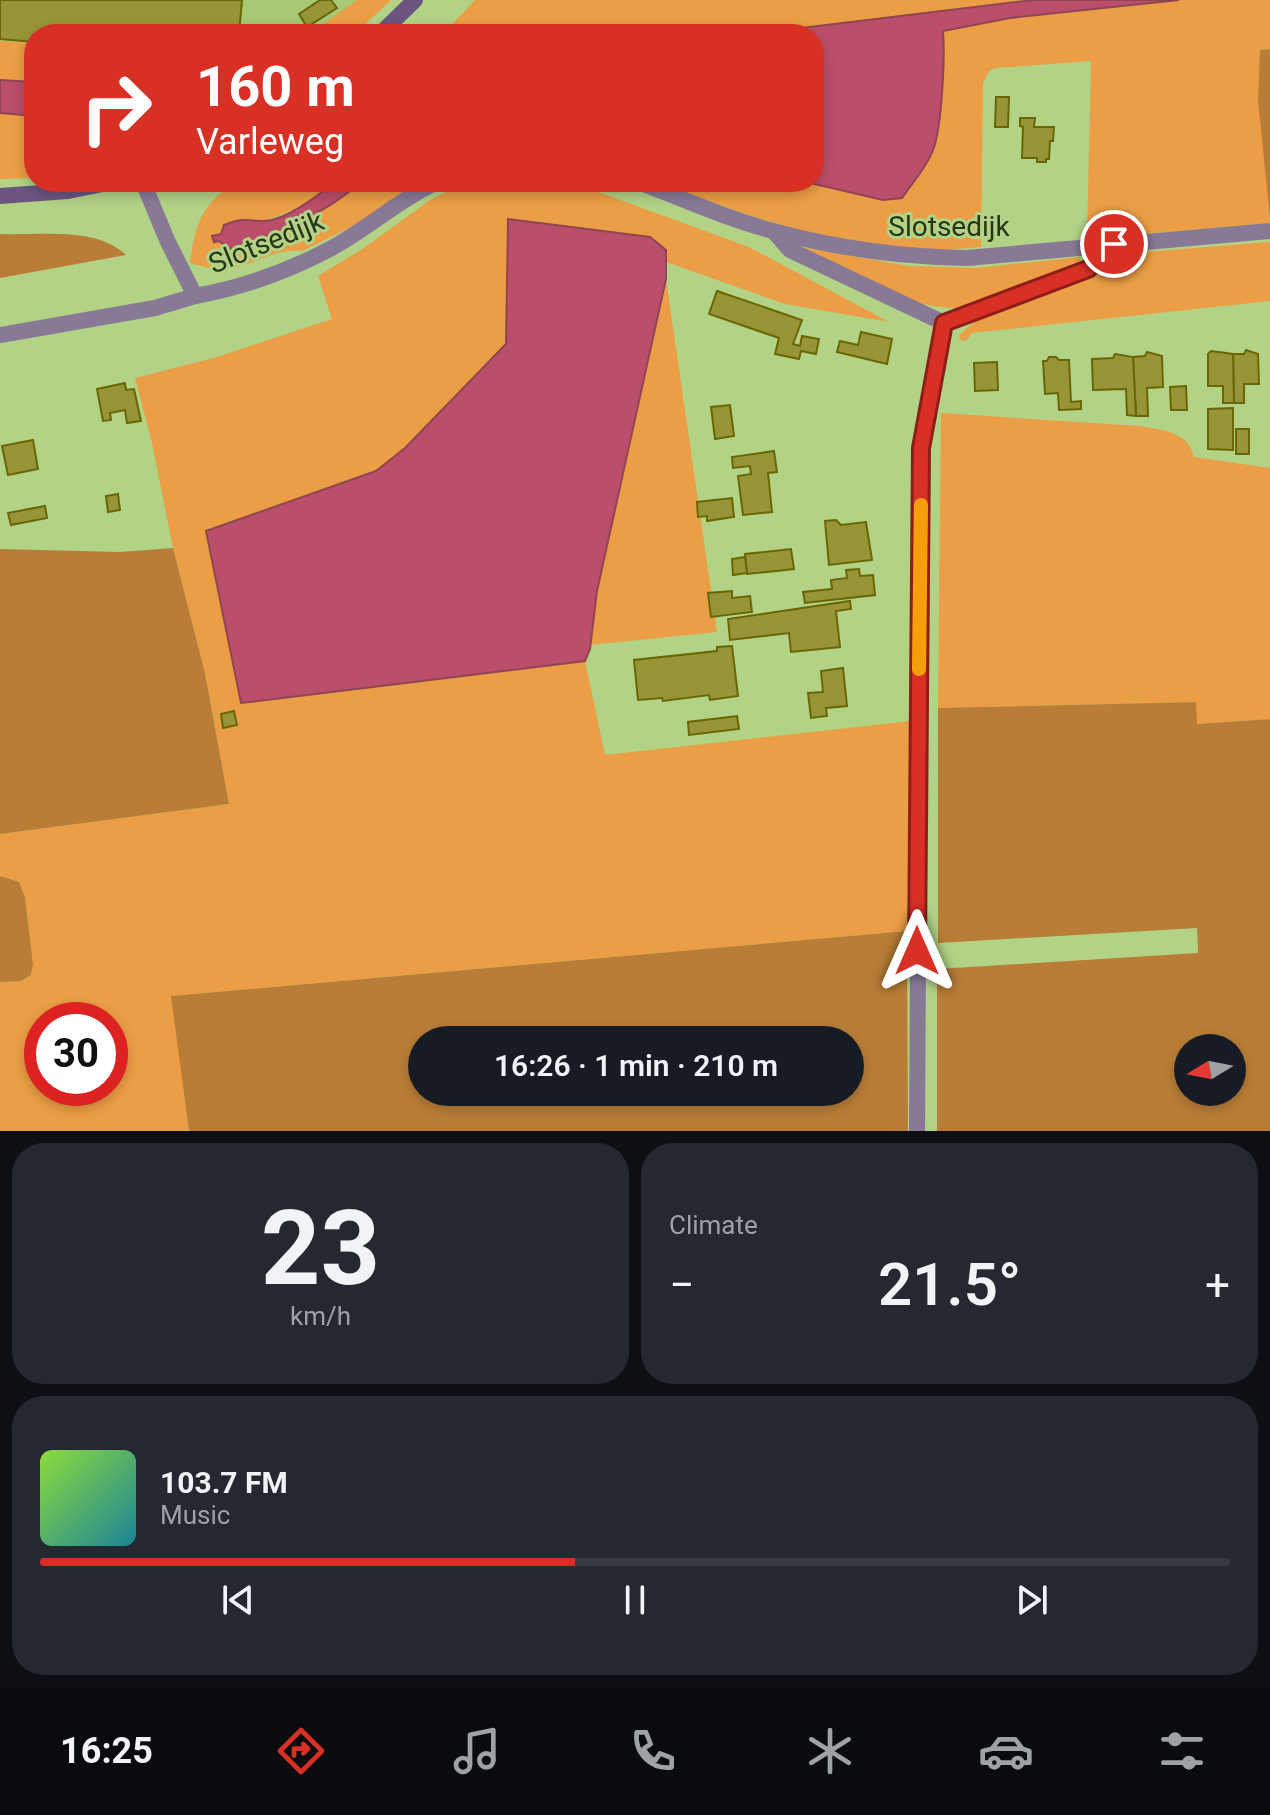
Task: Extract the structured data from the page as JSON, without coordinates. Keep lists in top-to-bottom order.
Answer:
{
  "streets": {
    "street": ["Slotsedijk"]
  },
  "north": "left",
  "page": {
    "turn": ["160 m", "Varleweg"],
    "limit": "30",
    "trip": "16:26 · 1 min · 210 m",
    "tile": [
      ["23", "km/h"],
      "Climate"
    ],
    "heat": ["−", "21.5°", "+"],
    "song": ["103.7 FM", "Music"],
    "tabs": "16:25"
  }
}
